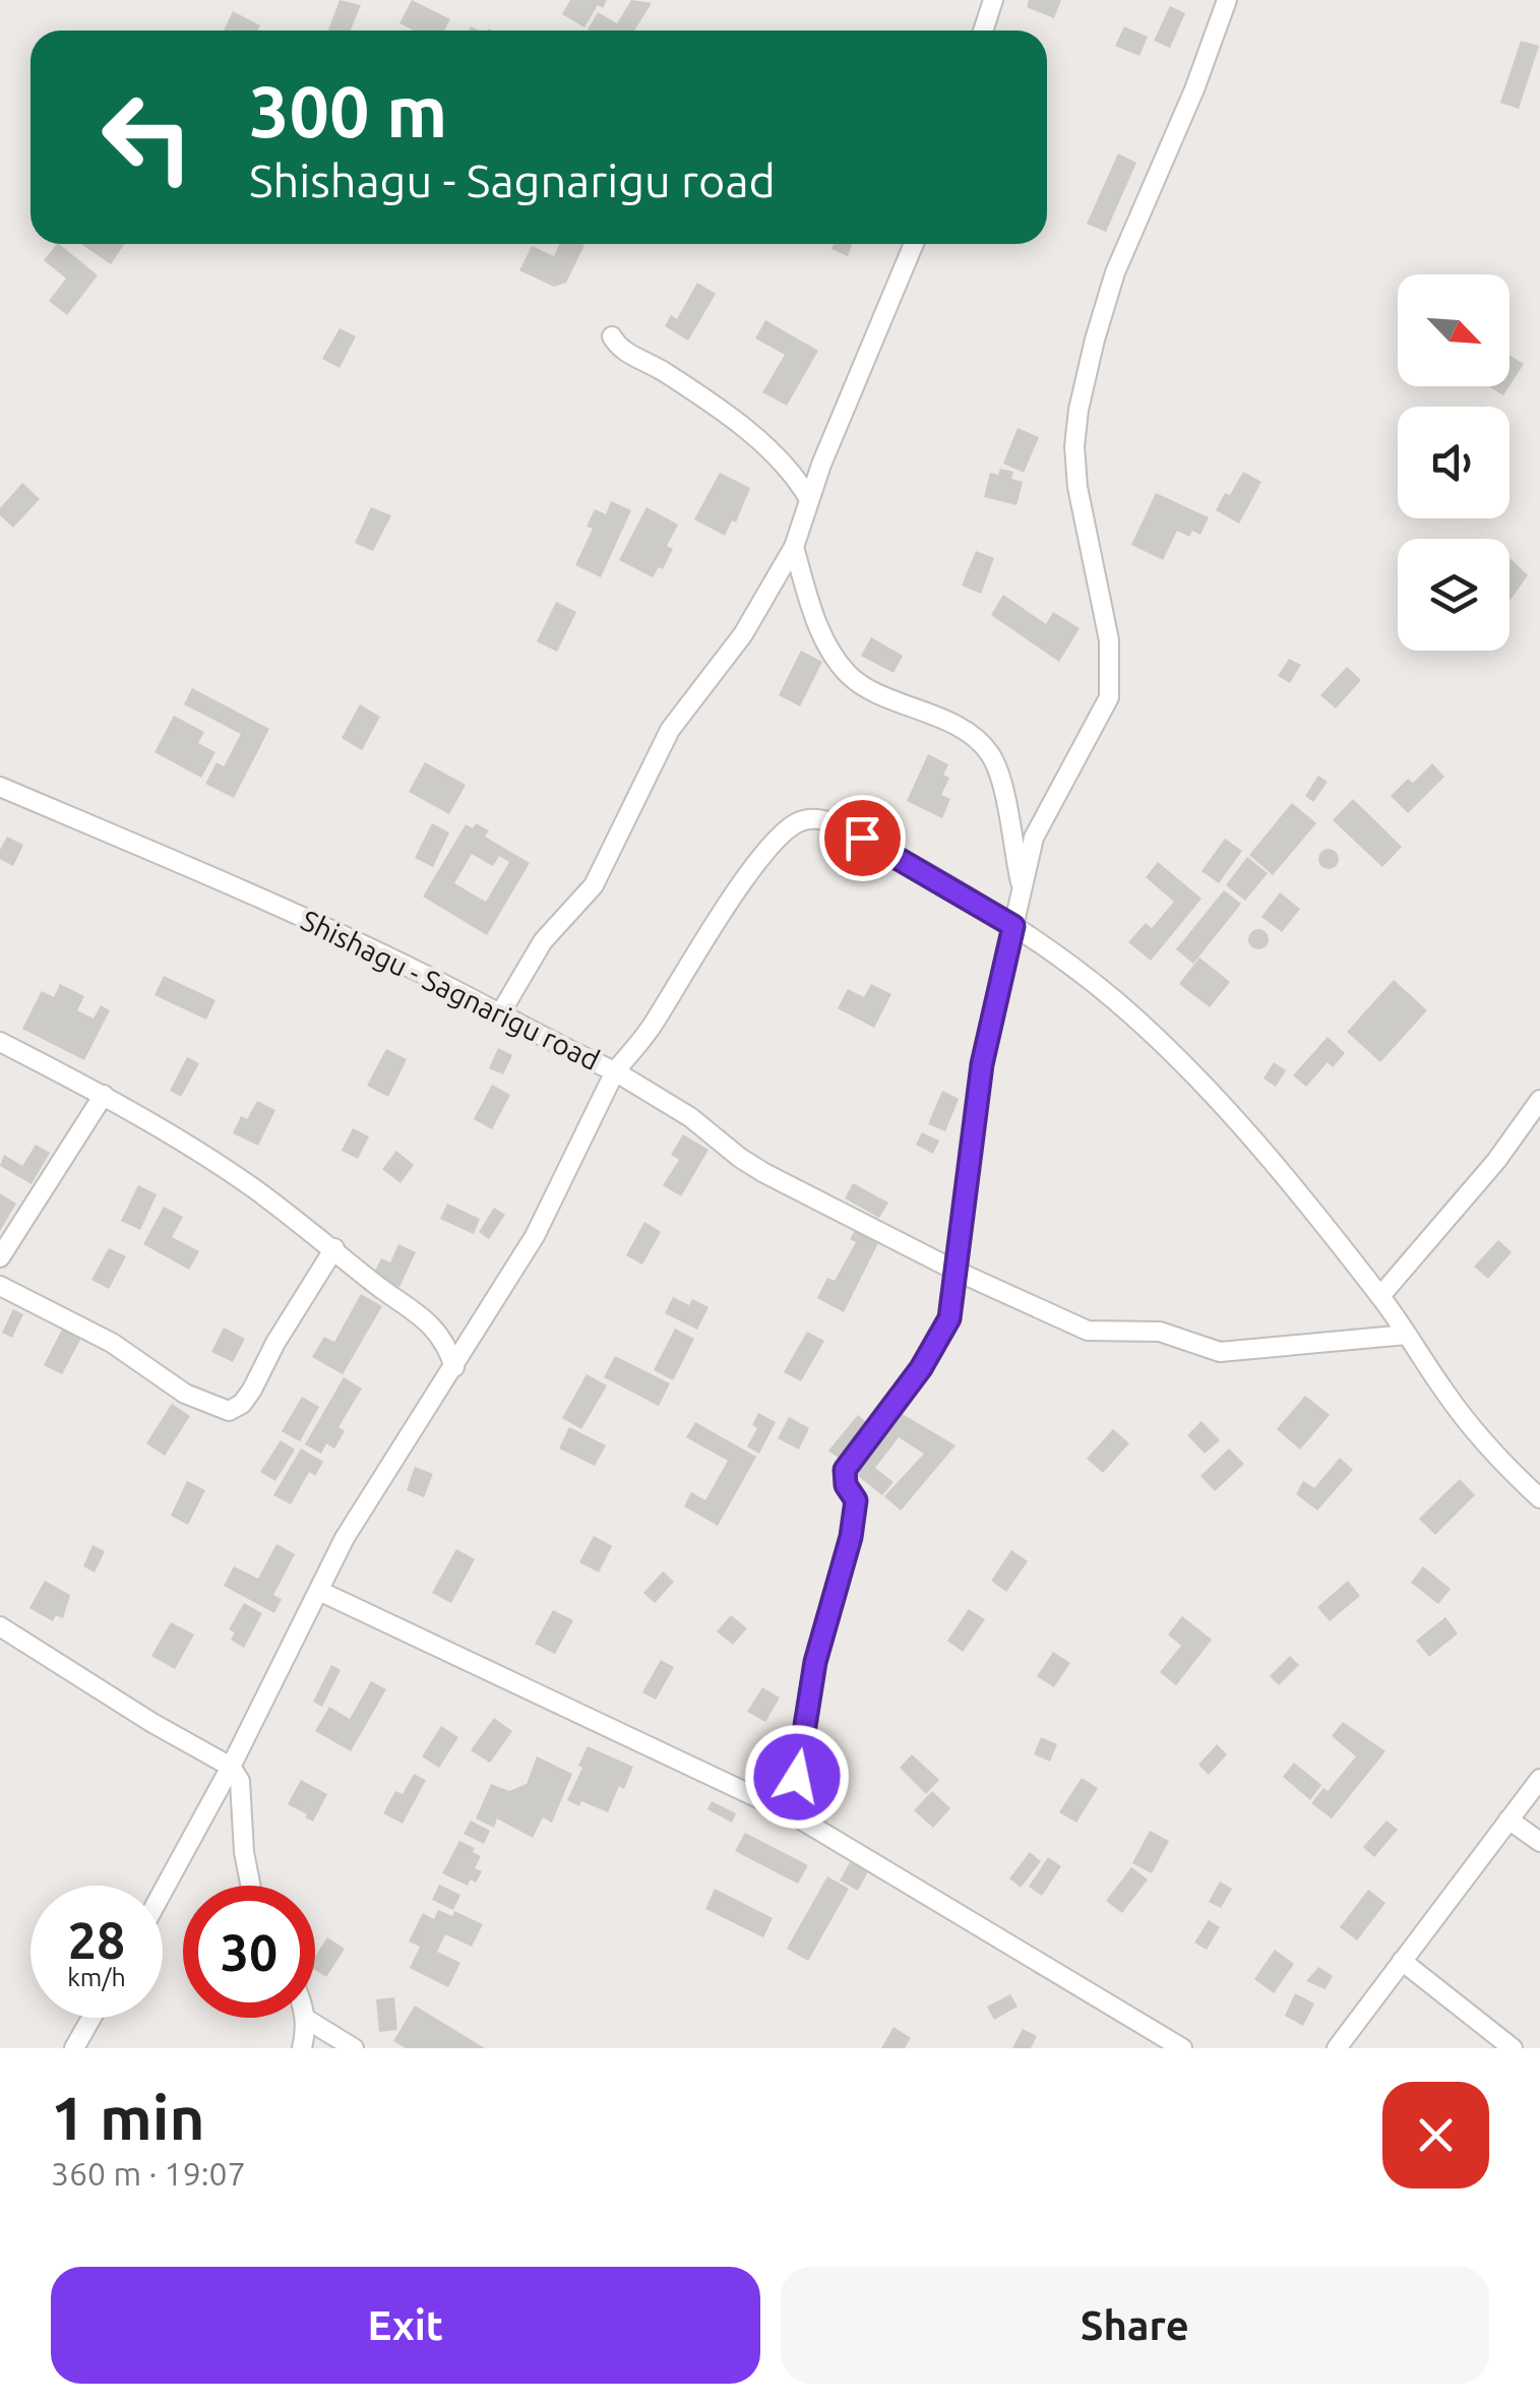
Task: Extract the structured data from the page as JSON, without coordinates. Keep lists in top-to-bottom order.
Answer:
{
  "streets": {
    "street": ["Shishagu - Sagnarigu road"]
  },
  "north": "bottom right",
  "page": {
    "turn": ["300 m", "Shishagu - Sagnarigu road"],
    "speed": "28 km/h",
    "limit": "30",
    "heading": ["1 min", "360 m · 19:07"],
    "buttons": ["Exit", "Share"]
  }
}
